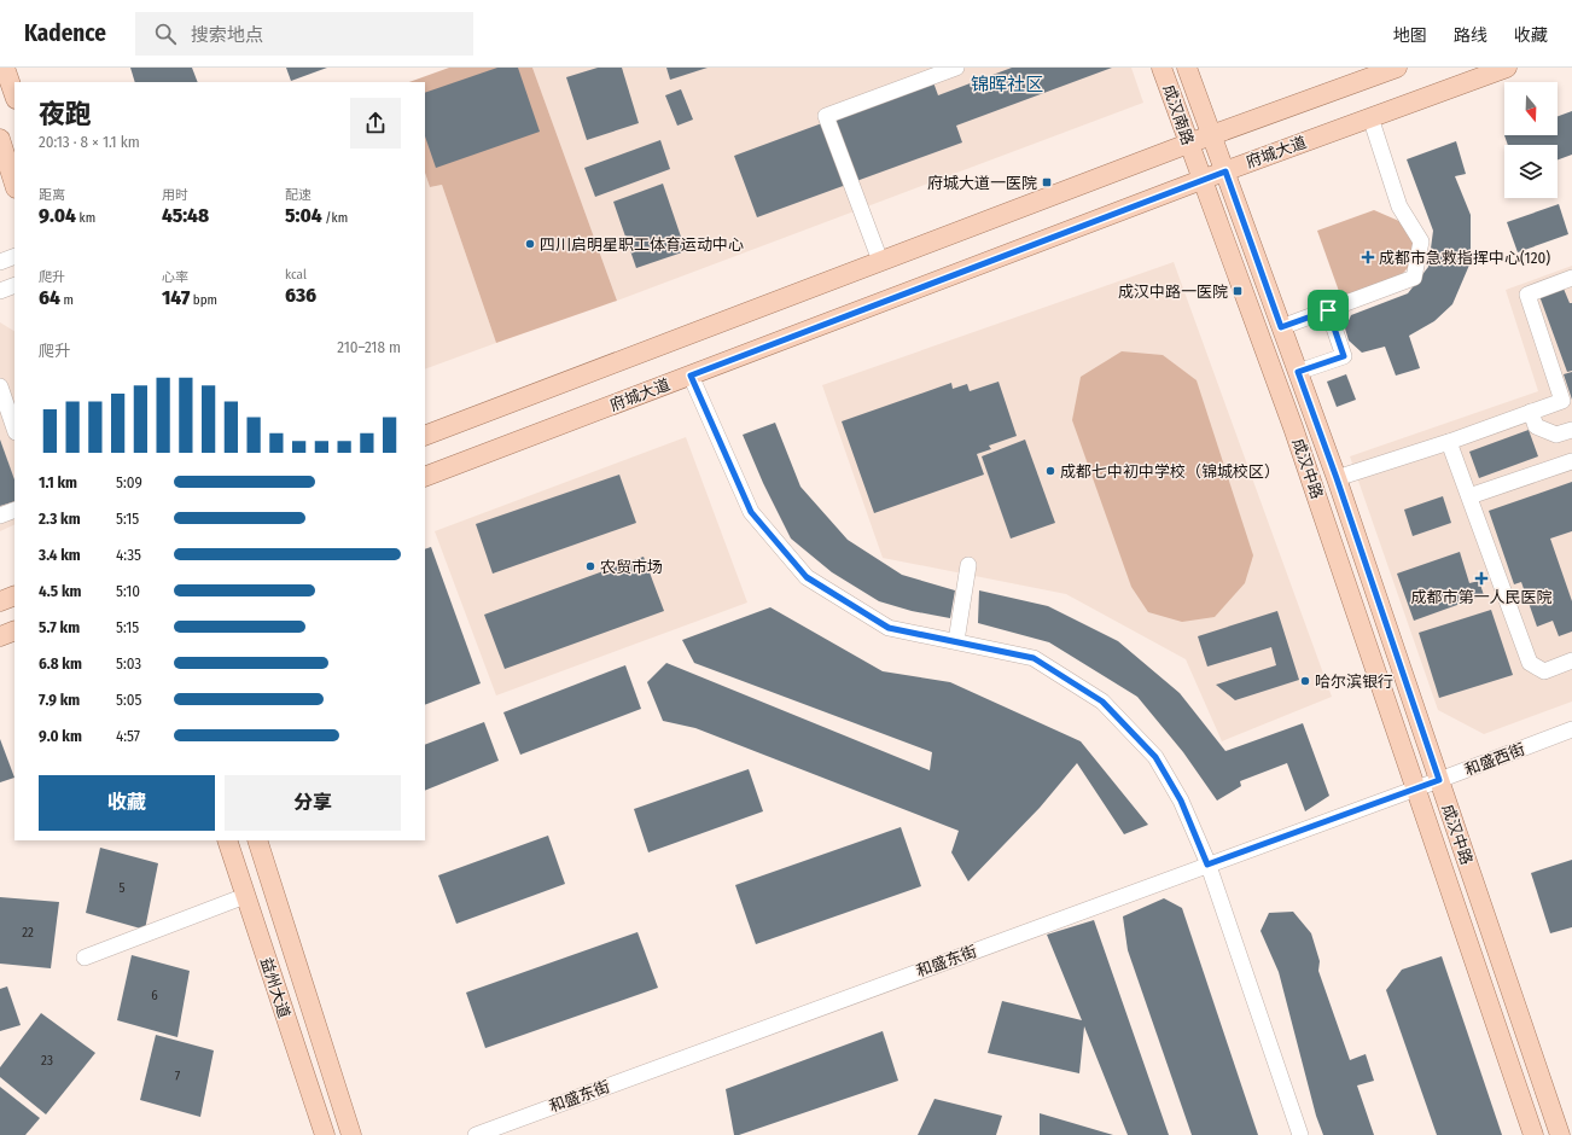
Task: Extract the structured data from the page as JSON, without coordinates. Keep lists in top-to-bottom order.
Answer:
{
  "streets": {
    "main road": [
      "成汉南路",
      "府城大道",
      "成汉中路",
      "益州大道"
    ],
    "street": ["和盛西街", "和盛东街"]
  },
  "crossings": [
    ["成汉南路", "成汉中路"],
    ["府城大道", "成汉中路"],
    ["成汉中路", "和盛西街"],
    ["成汉中路", "和盛东街"],
    ["和盛西街", "和盛东街"]
  ],
  "districts": ["锦晖社区"],
  "places": {
    "transit": ["府城大道一医院", "成汉中路一医院"],
    "other": [
      "四川启明星职工体育运动中心",
      "成都七中初中学校（锦城校区）",
      "农贸市场",
      "哈尔滨银行"
    ],
    "health": ["成都市急救指挥中心(120)", "成都市第一人民医院"]
  },
  "house_numbers": [
    "5",
    "22",
    "6",
    "23",
    "7"
  ],
  "north": "bottom",
  "page": {
    "header": "Kadence",
    "search": "搜索地点",
    "nav": ["地图", "路线", "收藏"],
    "heading": ["夜跑", "20:13 · 8 × 1.1 km"],
    "stats": [
      ["距离", "9.04 km"],
      ["用时", "45:48"],
      ["配速", "5:04 /km"],
      ["爬升", "64 m"],
      ["心率", "147 bpm"],
      ["kcal", "636"]
    ],
    "chart": ["爬升", "210–218 m"],
    "list": [
      {
        "name": "1.1 km",
        "note": "5:09"
      },
      {
        "name": "2.3 km",
        "note": "5:15"
      },
      {
        "name": "3.4 km",
        "note": "4:35"
      },
      {
        "name": "4.5 km",
        "note": "5:10"
      },
      {
        "name": "5.7 km",
        "note": "5:15"
      },
      {
        "name": "6.8 km",
        "note": "5:03"
      },
      {
        "name": "7.9 km",
        "note": "5:05"
      },
      {
        "name": "9.0 km",
        "note": "4:57"
      }
    ],
    "buttons": ["收藏", "分享"]
  }
}
